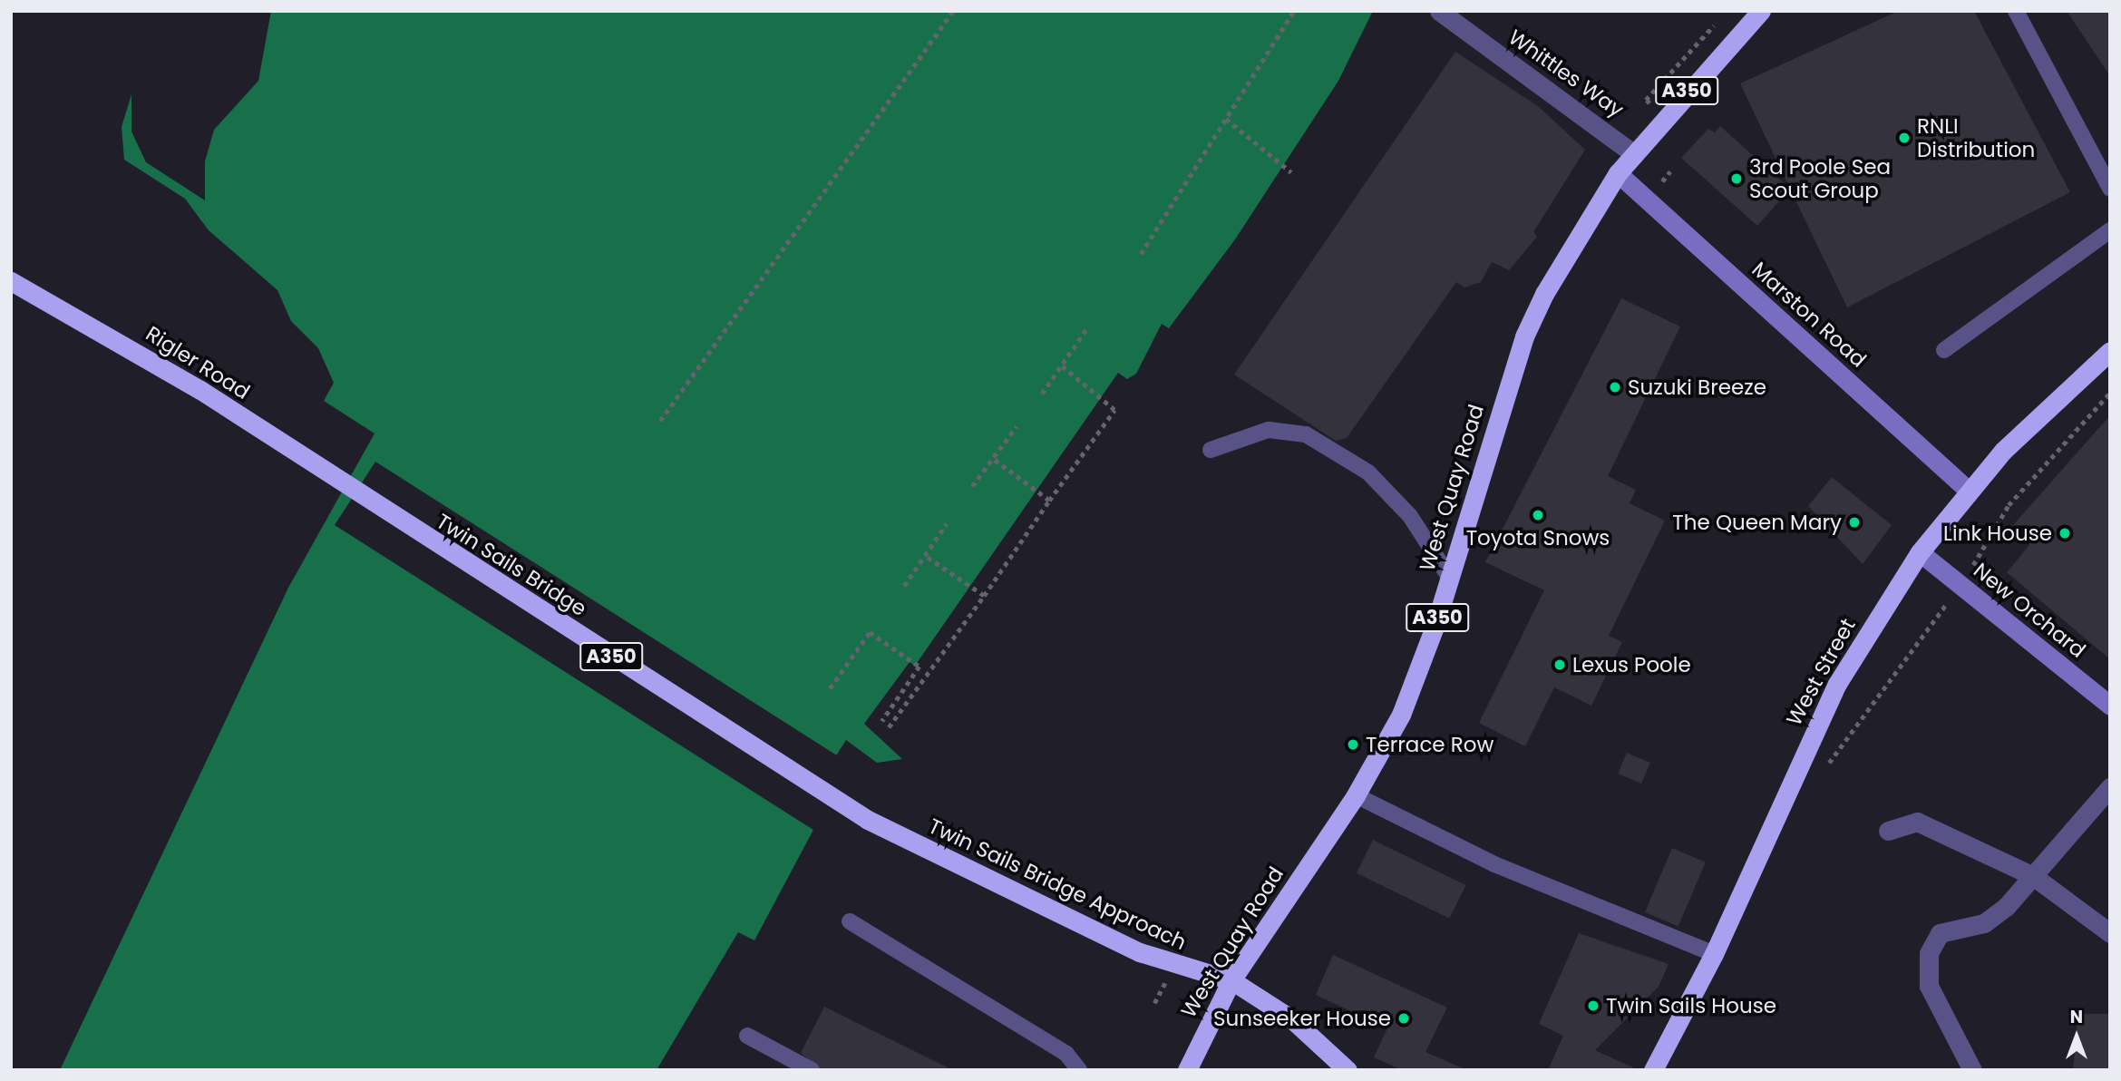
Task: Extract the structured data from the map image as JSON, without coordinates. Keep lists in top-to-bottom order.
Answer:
{
  "streets": {
    "highway": [
      "A350",
      "Rigler Road",
      "West Quay Road",
      "Twin Sails Bridge",
      "West Street",
      "Twin Sails Bridge Approach"
    ],
    "street": ["Whittles Way", "Marston Road", "New Orchard"]
  },
  "crossings": [
    ["Whittles Way", "West Quay Road"],
    ["A350", "West Quay Road"],
    ["A350", "Twin Sails Bridge Approach"],
    ["Marston Road", "West Quay Road"],
    ["Marston Road", "West Street"],
    ["Rigler Road", "Twin Sails Bridge"],
    ["West Quay Road", "Twin Sails Bridge Approach"],
    ["Twin Sails Bridge", "Twin Sails Bridge Approach"],
    ["New Orchard", "West Street"]
  ],
  "places": [
    "RNLI Distribution",
    "3rd Poole Sea Scout Group",
    "Suzuki Breeze",
    "Toyota Snows",
    "The Queen Mary",
    "Link House",
    "Lexus Poole",
    "Terrace Row",
    "Twin Sails House",
    "Sunseeker House"
  ],
  "north": "top"
}
